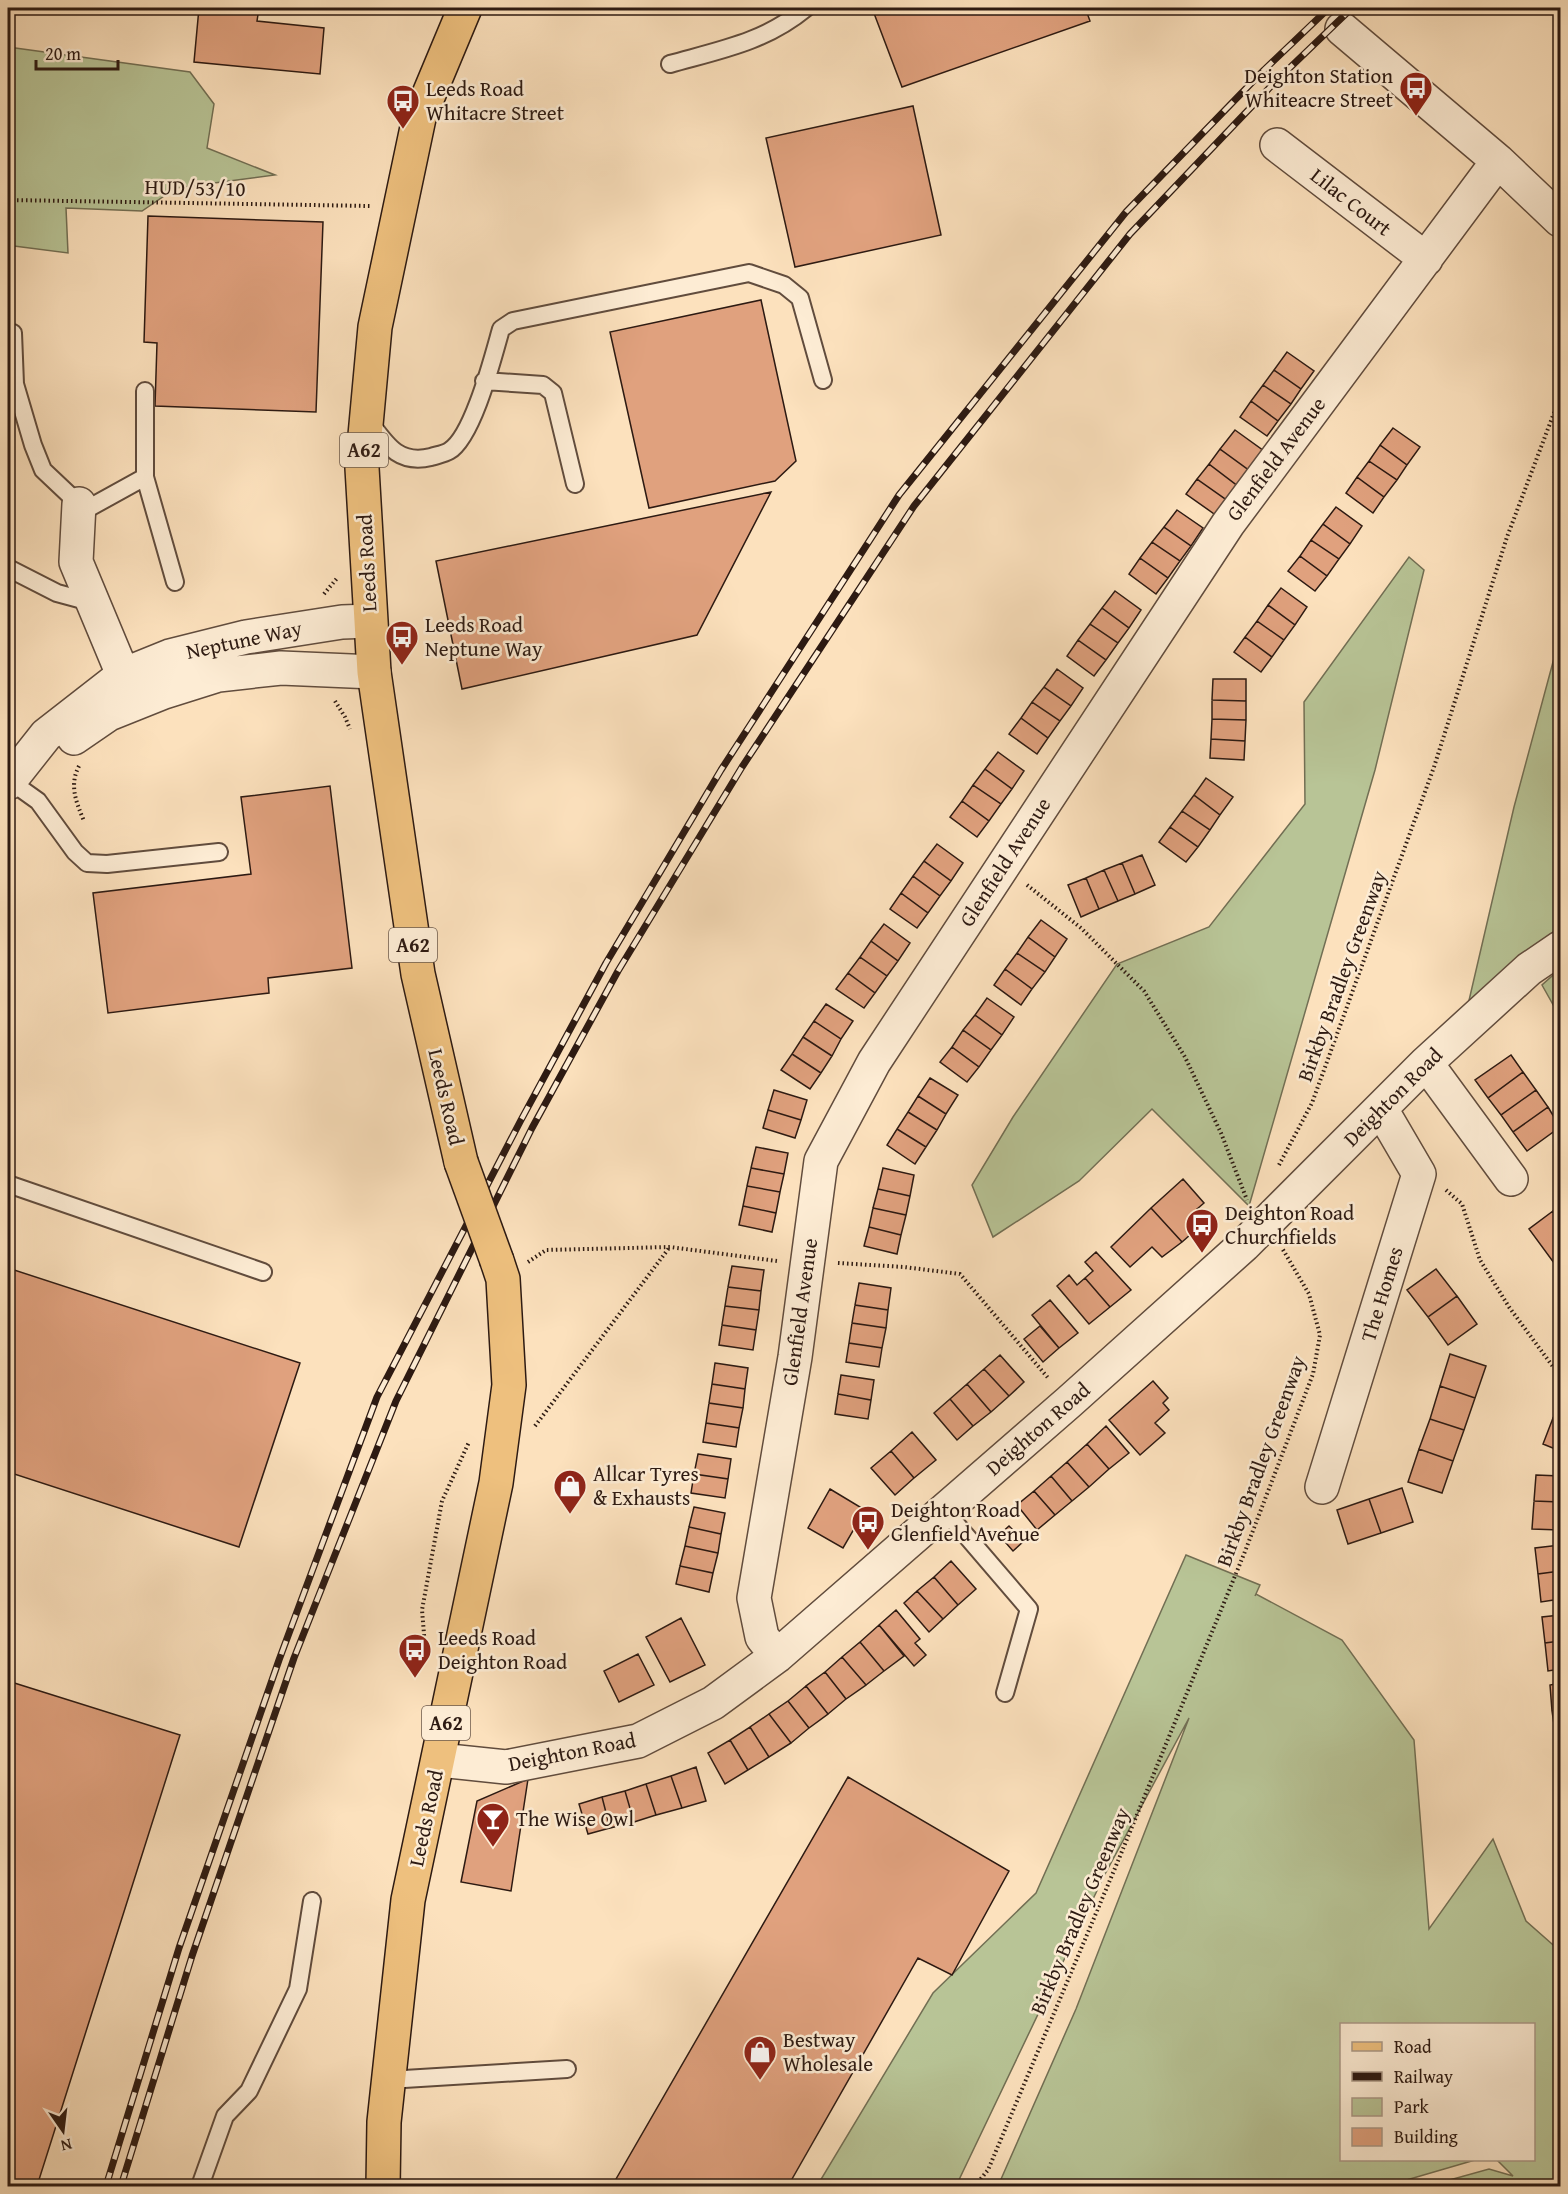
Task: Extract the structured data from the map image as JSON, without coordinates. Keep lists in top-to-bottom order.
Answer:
{
  "streets": {
    "main road": ["A62", "Leeds Road"],
    "street": [
      "Lilac Court",
      "Glenfield Avenue",
      "Neptune Way",
      "Deighton Road",
      "The Homes"
    ],
    "path": ["HUD/53/10", "Birkby Bradley Greenway"]
  },
  "crossings": [
    ["Lilac Court", "Glenfield Avenue"],
    ["Glenfield Avenue", "Deighton Road"],
    ["Leeds Road", "Neptune Way"],
    ["Leeds Road", "Deighton Road"],
    ["Birkby Bradley Greenway", "Deighton Road"]
  ],
  "places": {
    "bus stop": [
      "Deighton Station Whiteacre Street",
      "Leeds Road Whitacre Street",
      "Leeds Road Neptune Way",
      "Deighton Road Churchfields",
      "Deighton Road Glenfield Avenue",
      "Leeds Road Deighton Road"
    ],
    "shop": ["Allcar Tyres & Exhausts", "Bestway Wholesale"],
    "bar": ["The Wise Owl"]
  },
  "legend": [
    "Road",
    "Railway",
    "Park",
    "Building"
  ],
  "scale_bar": "20 m",
  "north": "bottom"
}
